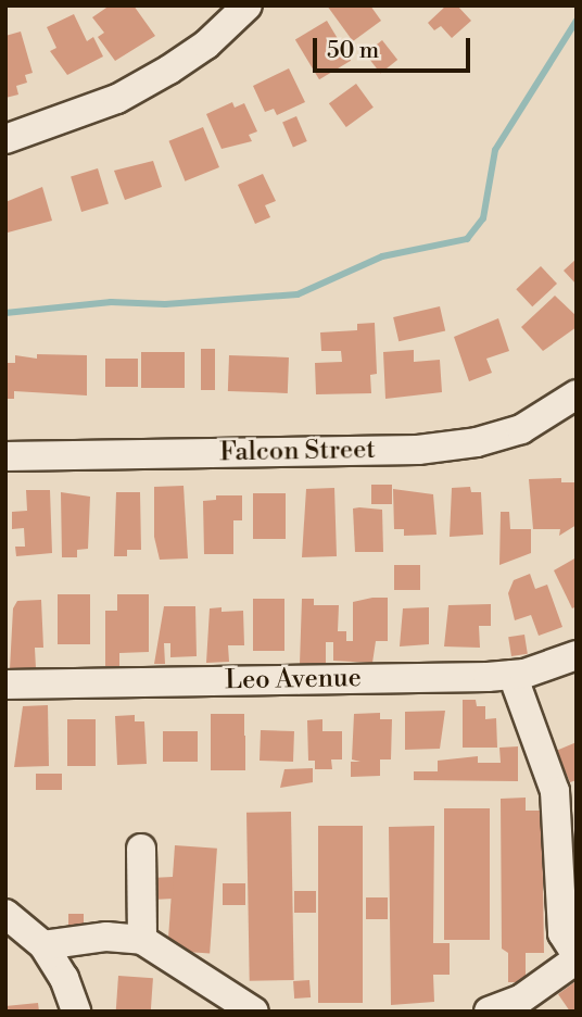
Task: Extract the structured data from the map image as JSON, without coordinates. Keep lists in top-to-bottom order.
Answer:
{
  "streets": {
    "street": ["Falcon Street", "Leo Avenue"]
  },
  "scale_bar": "50 m"
}
